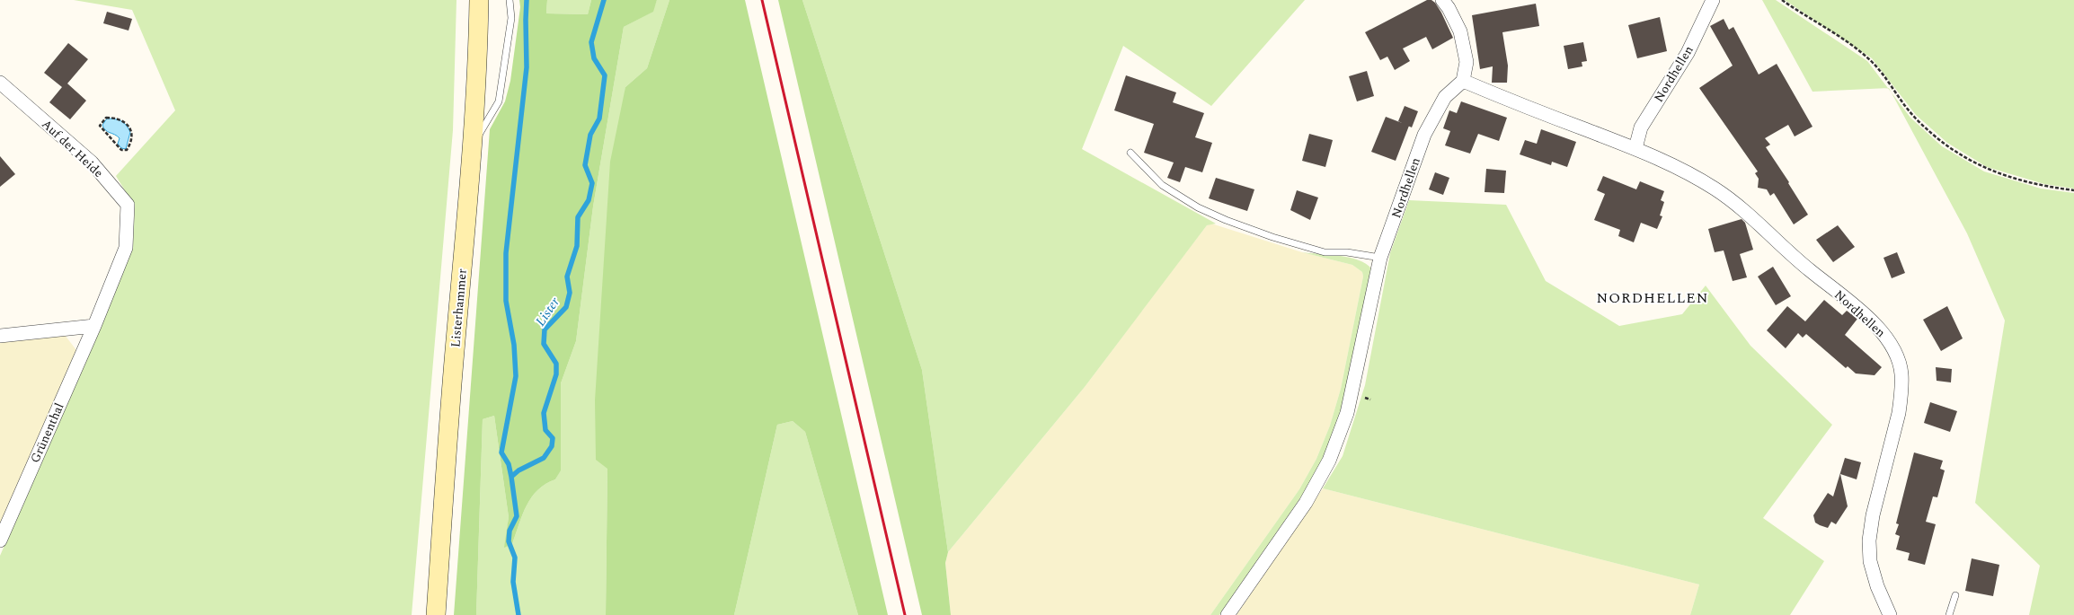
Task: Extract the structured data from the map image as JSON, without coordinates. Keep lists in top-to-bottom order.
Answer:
{
  "streets": {
    "main road": ["Listerhammer"],
    "street": ["Nordhellen", "Auf der Heide", "Grünenthal"]
  },
  "crossings": [
    ["Auf der Heide", "Grünenthal"]
  ],
  "districts": ["NORDHELLEN"],
  "water": ["Lister"]
}
